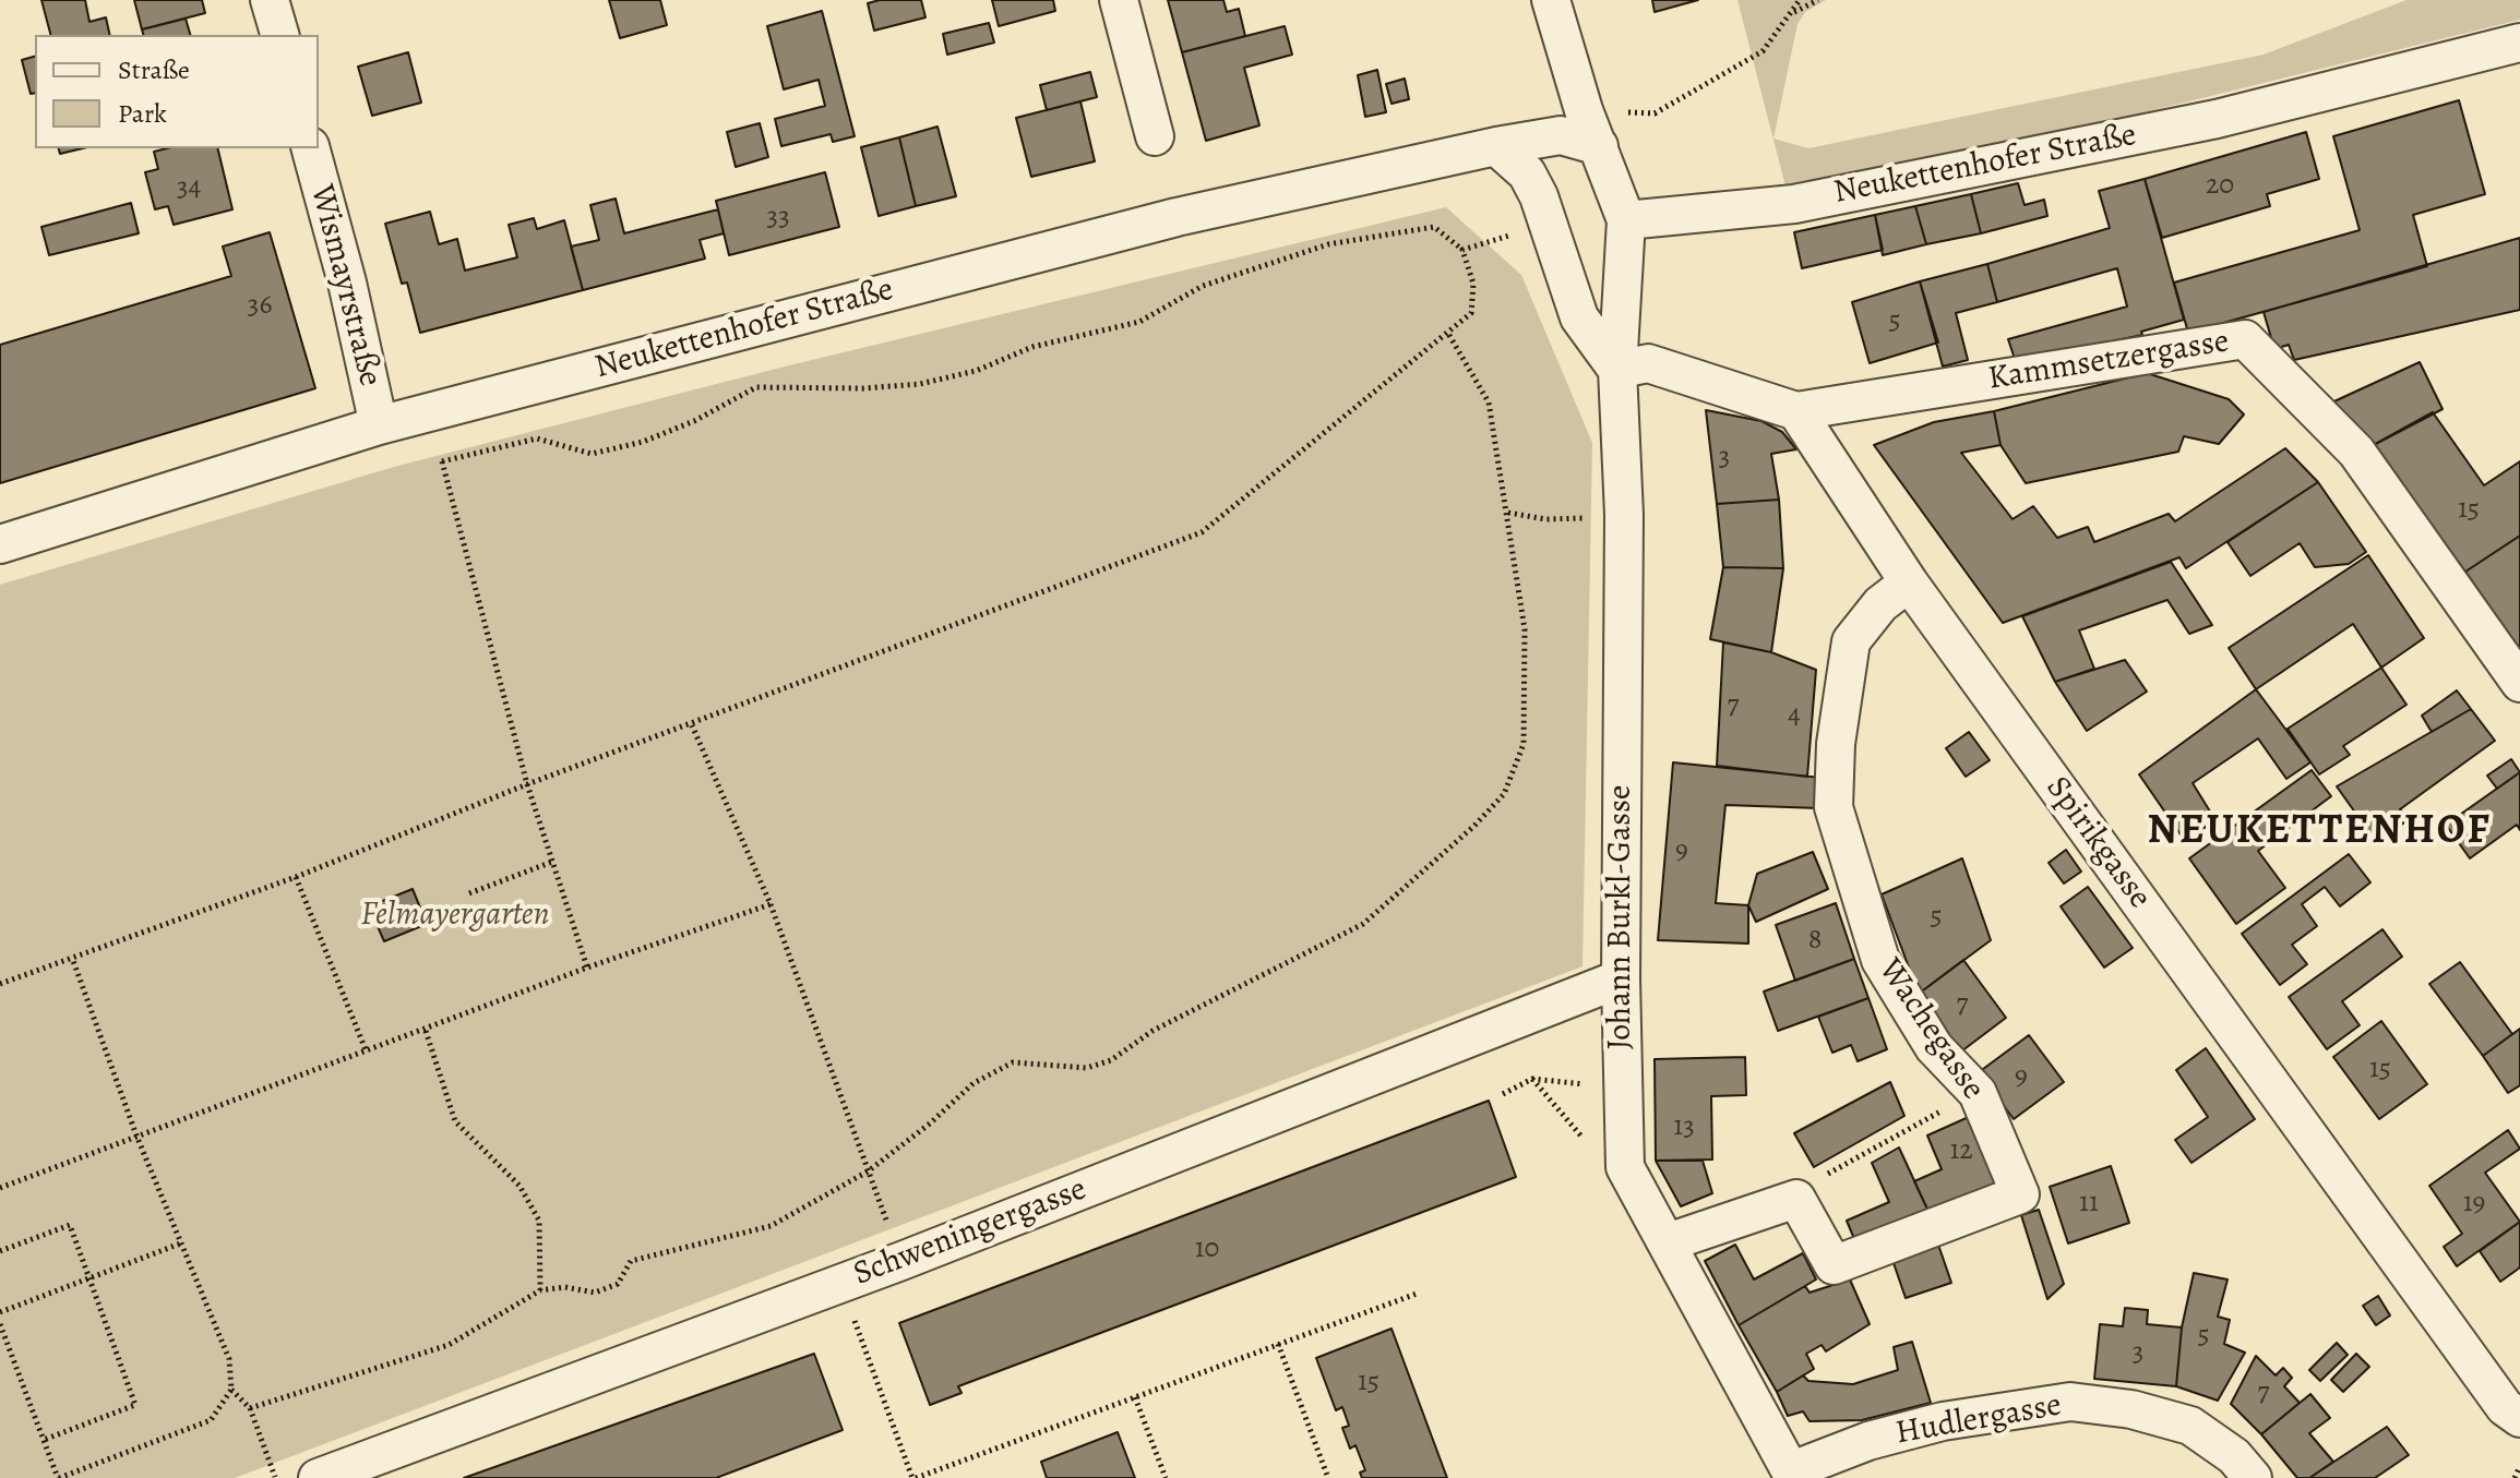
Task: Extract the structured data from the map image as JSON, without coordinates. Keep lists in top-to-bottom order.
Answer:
{
  "streets": {
    "street": [
      "Neukettenhofer Straße",
      "Wismayrstraße",
      "Kammsetzergasse",
      "Spirikgasse",
      "Johann Burkl-Gasse",
      "Wachegasse",
      "Schweningergasse",
      "Hudlergasse"
    ]
  },
  "crossings": [
    ["Neukettenhofer Straße", "Wismayrstraße"],
    ["Neukettenhofer Straße", "Johann Burkl-Gasse"],
    ["Kammsetzergasse", "Spirikgasse"],
    ["Spirikgasse", "Wachegasse"],
    ["Johann Burkl-Gasse", "Schweningergasse"],
    ["Johann Burkl-Gasse", "Hudlergasse"]
  ],
  "districts": ["NEUKETTENHOF"],
  "parks": ["Felmayergarten"],
  "house_numbers": [
    "20",
    "34",
    "33",
    "36",
    "5",
    "3",
    "15",
    "7",
    "4",
    "9",
    "5",
    "8",
    "7",
    "15",
    "9",
    "13",
    "12",
    "11",
    "19",
    "10",
    "5",
    "3",
    "15",
    "7"
  ],
  "legend": ["Straße", "Park"]
}
